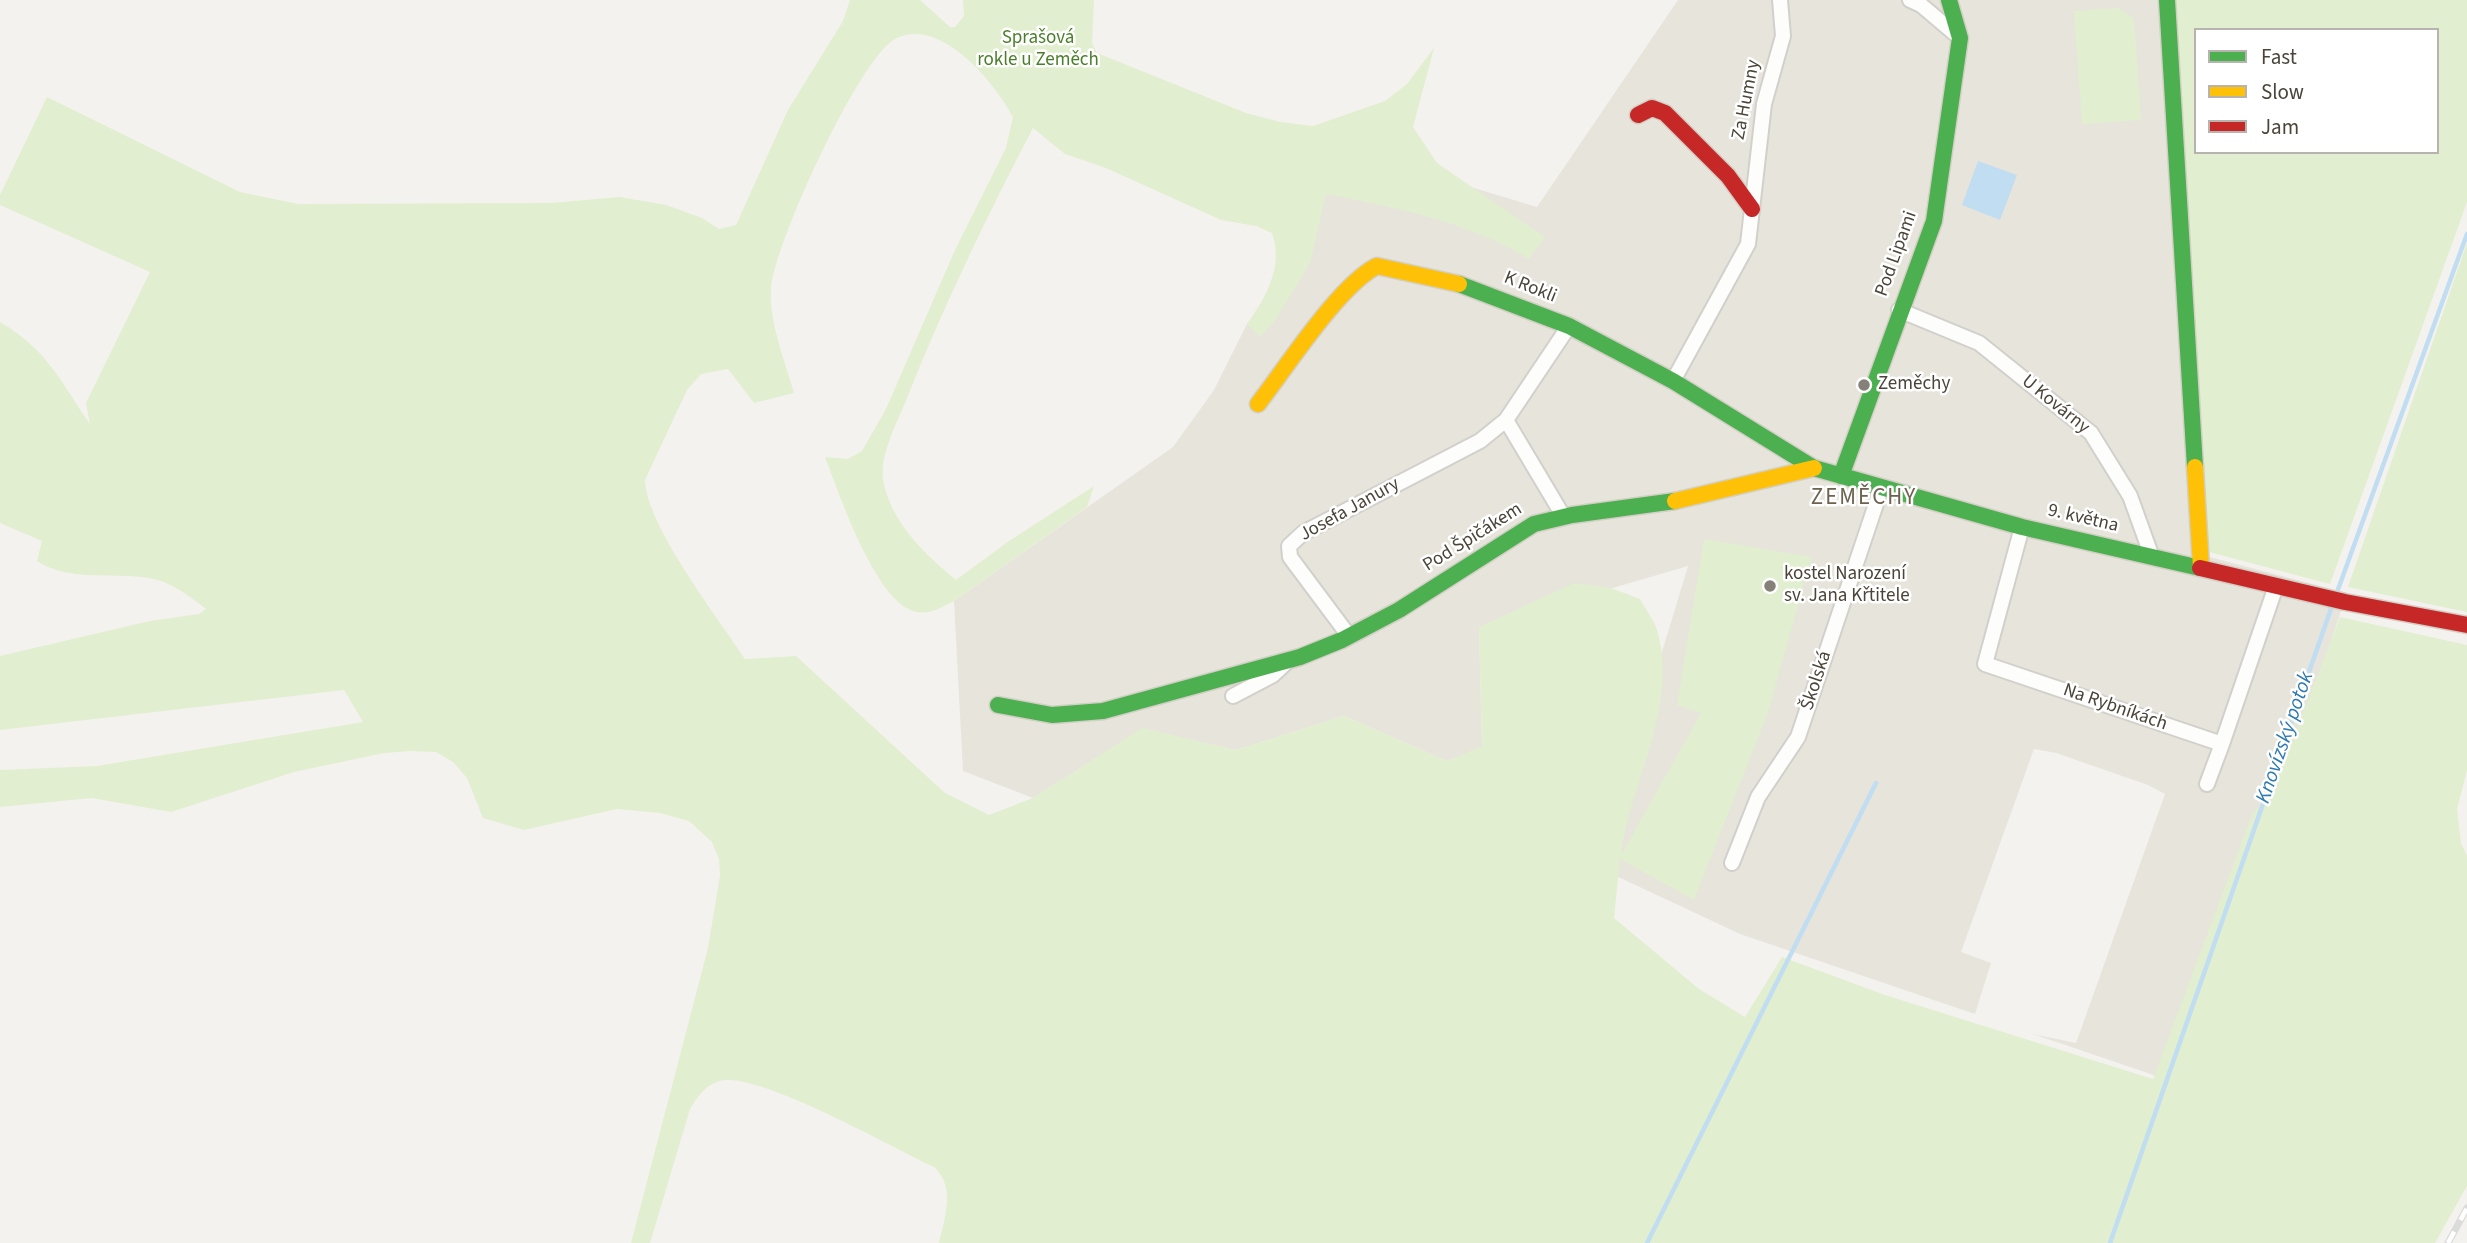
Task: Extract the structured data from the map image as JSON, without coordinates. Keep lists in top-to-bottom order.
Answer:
{
  "streets": {
    "street": [
      "Za Humny",
      "Pod Lipami",
      "K Rokli",
      "U Kovárny",
      "Josefa Janury",
      "9. května",
      "Pod Špičákem",
      "Školská",
      "Na Rybníkách"
    ]
  },
  "crossings": [
    ["Za Humny", "K Rokli"],
    ["Pod Lipami", "U Kovárny"],
    ["Pod Lipami", "9. května"],
    ["K Rokli", "Josefa Janury"],
    ["K Rokli", "9. května"],
    ["K Rokli", "Pod Špičákem"],
    ["U Kovárny", "9. května"],
    ["Josefa Janury", "Pod Špičákem"],
    ["9. května", "Pod Špičákem"],
    ["9. května", "Školská"],
    ["9. května", "Na Rybníkách"]
  ],
  "districts": ["ZEMĚCHY"],
  "water": ["Knovízský potok"],
  "parks": ["Sprašová rokle u Zeměch"],
  "places": ["Zeměchy", "kostel Narození sv. Jana Křtitele"],
  "legend": ["Fast", "Slow", "Jam"]
}
